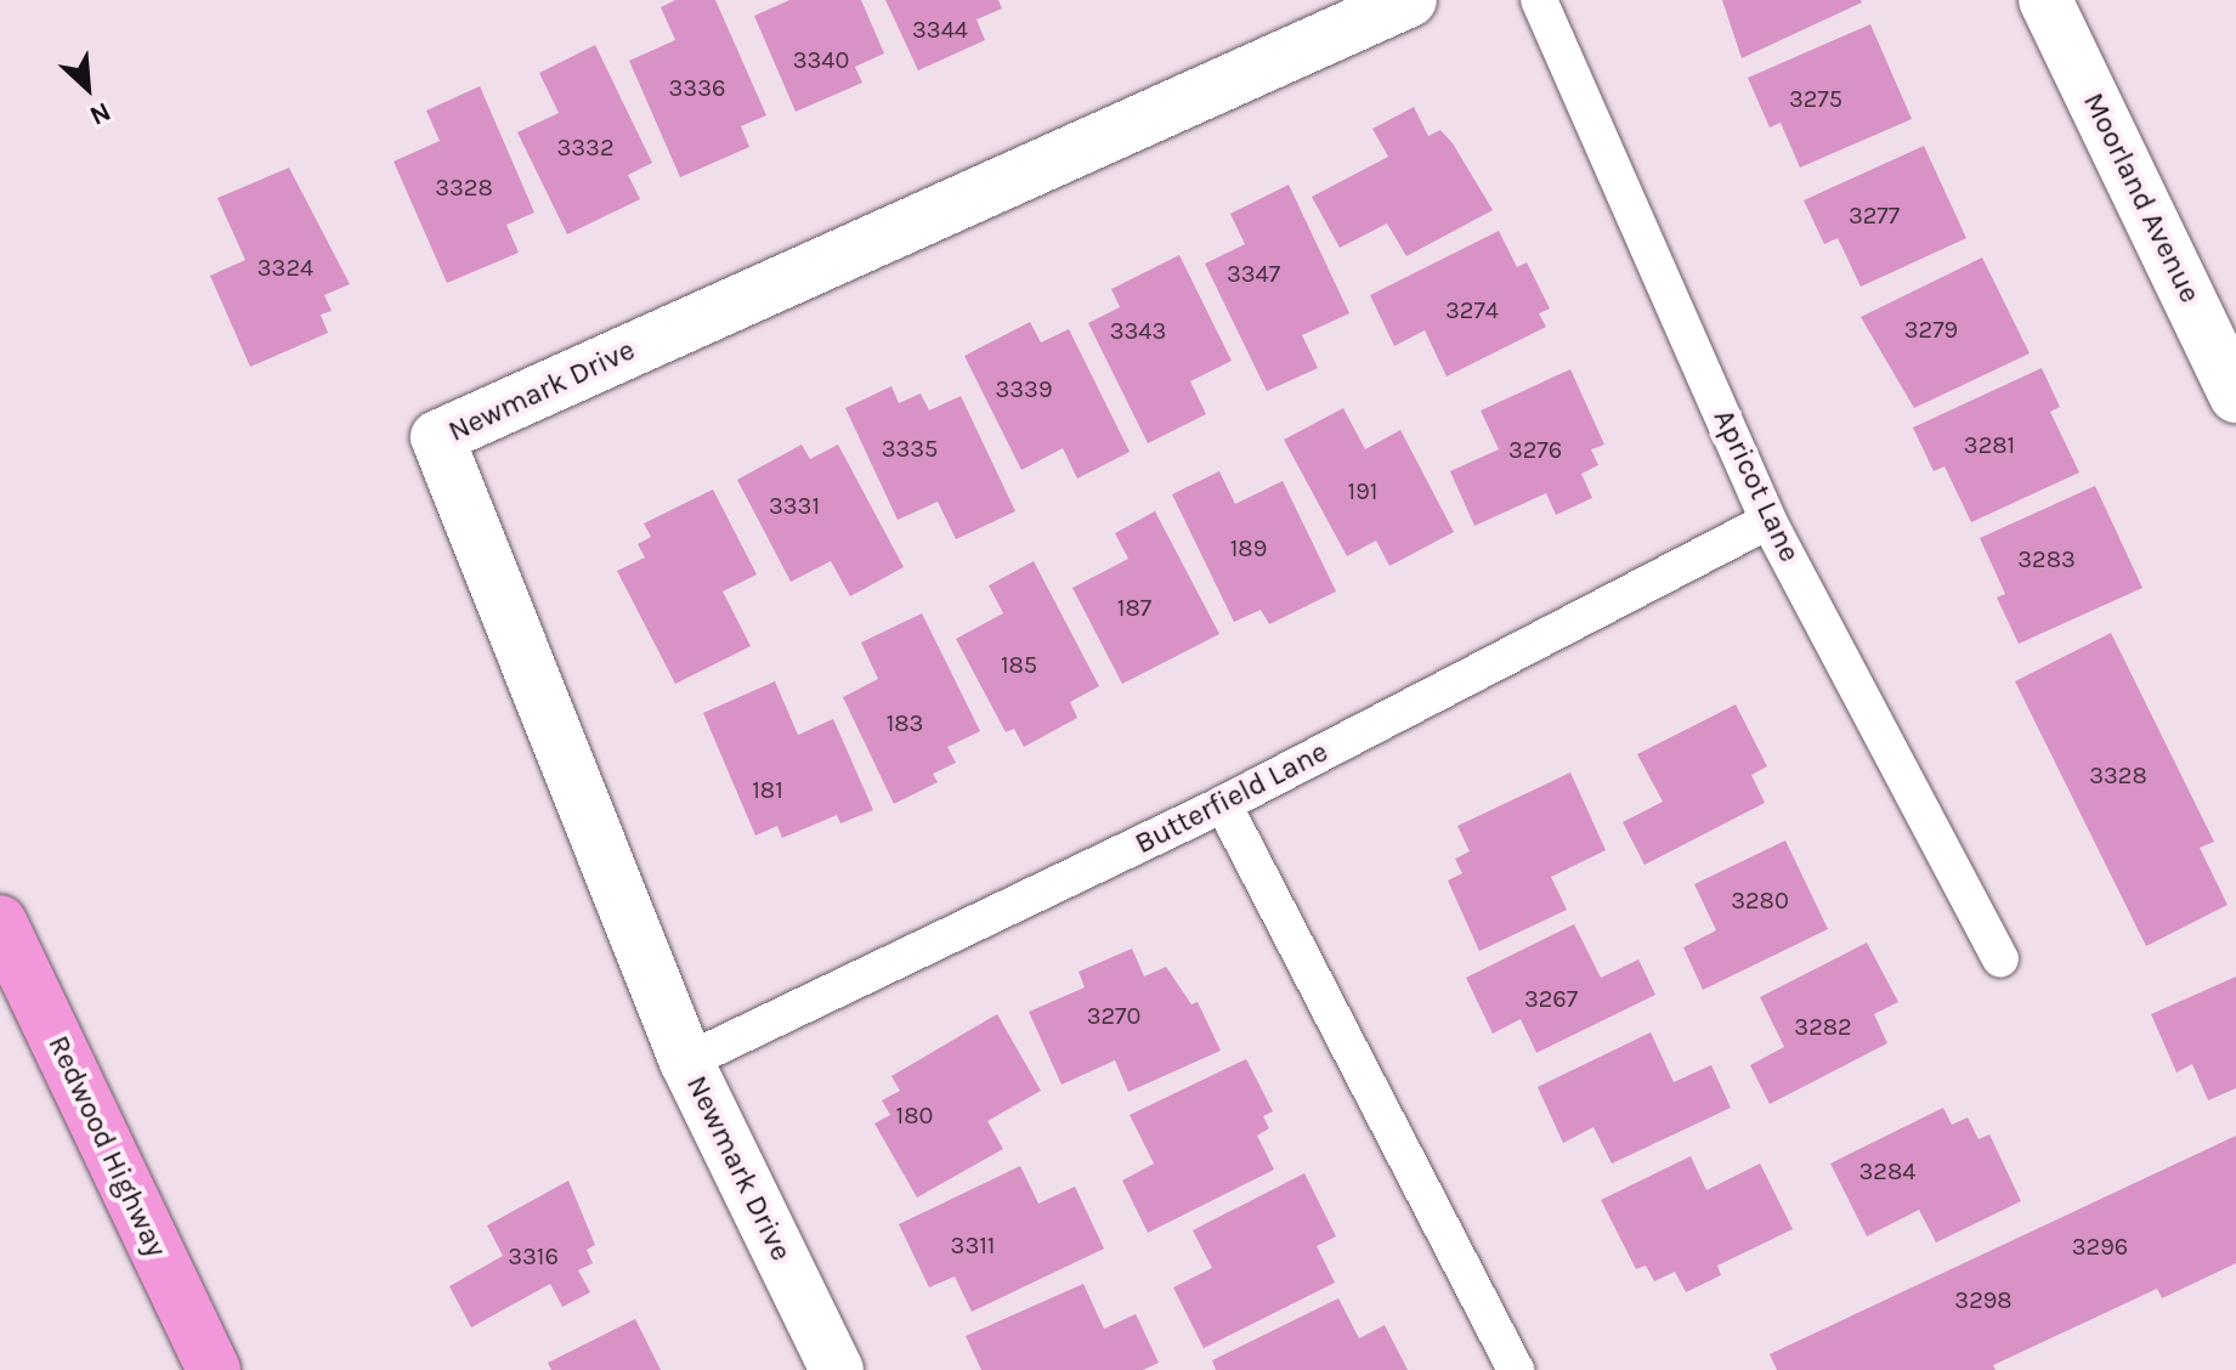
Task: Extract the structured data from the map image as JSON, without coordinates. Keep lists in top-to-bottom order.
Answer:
{
  "streets": {
    "highway": ["Redwood Highway"],
    "street": ["Moorland Avenue", "Newmark Drive"],
    "lane": ["Apricot Lane", "Butterfield Lane"]
  },
  "crossings": [
    ["Newmark Drive", "Butterfield Lane"],
    ["Apricot Lane", "Butterfield Lane"]
  ],
  "house_numbers": [
    "3344",
    "3340",
    "3336",
    "3275",
    "3332",
    "3328",
    "3277",
    "3324",
    "3347",
    "3274",
    "3279",
    "3343",
    "3339",
    "3281",
    "3335",
    "3276",
    "191",
    "3331",
    "189",
    "3283",
    "187",
    "185",
    "183",
    "3328",
    "181",
    "3280",
    "3267",
    "3270",
    "3282",
    "180",
    "3284",
    "3311",
    "3296",
    "3316",
    "3298"
  ],
  "north": "bottom right"
}
